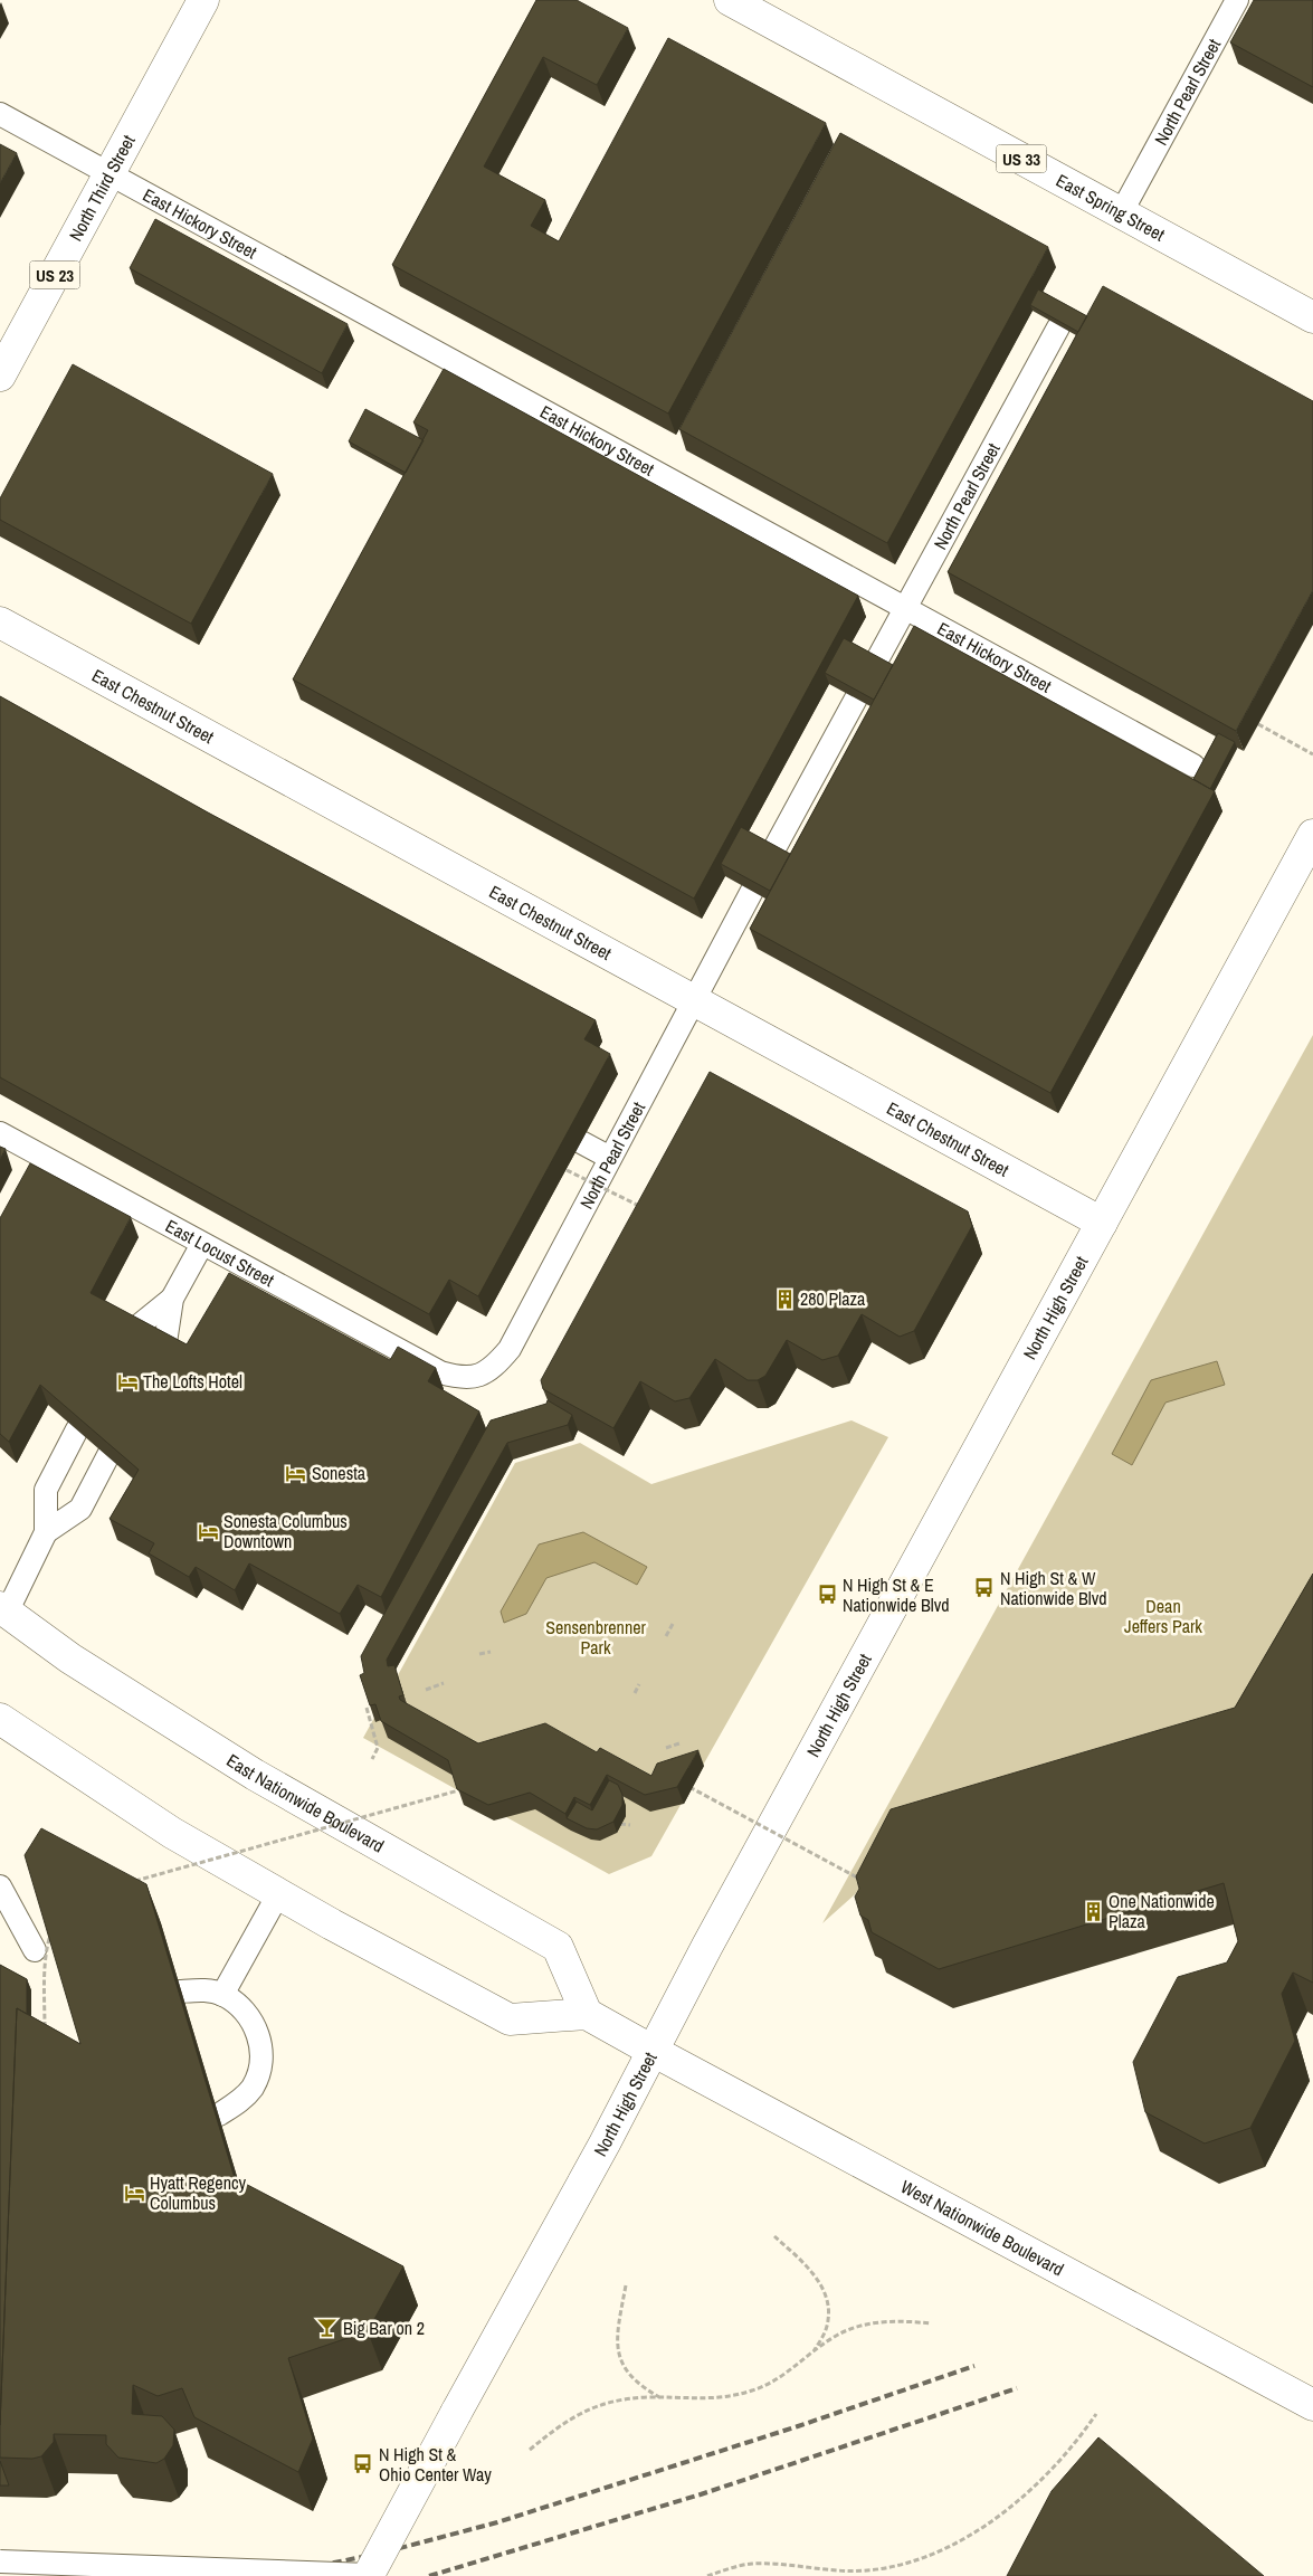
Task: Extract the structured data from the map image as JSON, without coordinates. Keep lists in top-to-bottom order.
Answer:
{
  "streets": {
    "main road": [
      "US 33",
      "North Third Street",
      "East Spring Street",
      "US 23",
      "East Chestnut Street",
      "North High Street",
      "East Nationwide Boulevard",
      "West Nationwide Boulevard"
    ],
    "lane": ["North Pearl Street", "East Hickory Street", "East Locust Street"]
  },
  "crossings": [
    ["North Pearl Street", "East Spring Street"],
    ["North Pearl Street", "East Hickory Street"],
    ["North Pearl Street", "East Chestnut Street"],
    ["North Pearl Street", "East Locust Street"],
    ["North Third Street", "East Hickory Street"],
    ["East Chestnut Street", "North High Street"],
    ["North High Street", "West Nationwide Boulevard"]
  ],
  "parks": ["Dean Jeffers Park", "Sensenbrenner Park"],
  "places": {
    "building": ["280 Plaza", "One Nationwide Plaza"],
    "hotel": [
      "The Lofts Hotel",
      "Sonesta",
      "Sonesta Columbus Downtown",
      "Hyatt Regency Columbus"
    ],
    "bus stop": ["N High St & W Nationwide Blvd", "N High St & E Nationwide Blvd", "N High St & Ohio Center Way"],
    "bar": ["Big Bar on 2"]
  }
}
